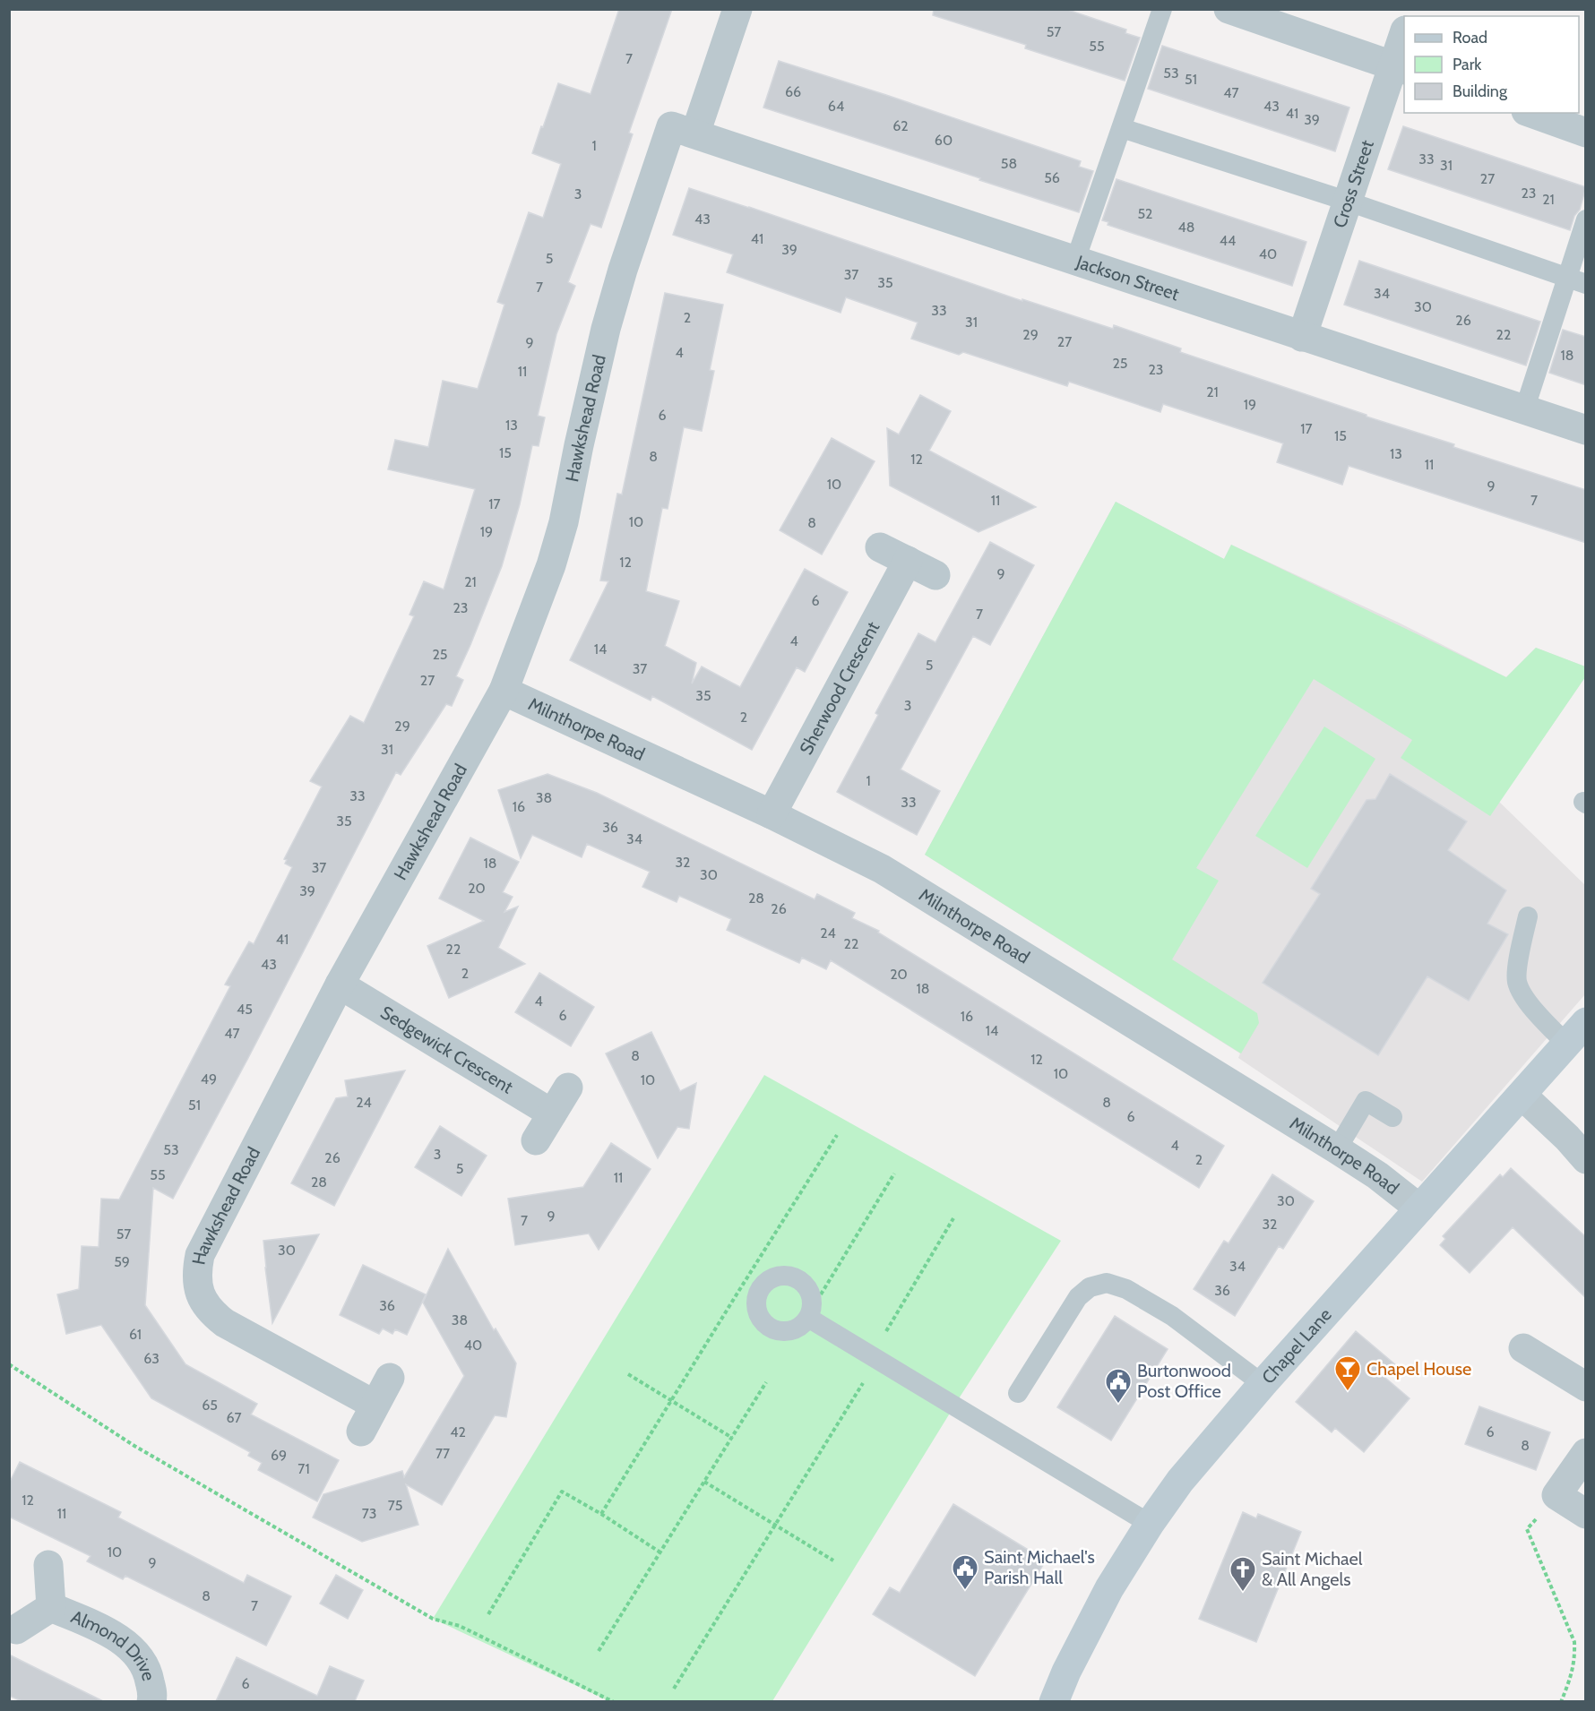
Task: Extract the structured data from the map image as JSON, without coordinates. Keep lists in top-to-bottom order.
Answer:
{
  "streets": {
    "street": [
      "Cross Street",
      "Jackson Street",
      "Hawkshead Road",
      "Sherwood Crescent",
      "Milnthorpe Road",
      "Sedgewick Crescent",
      "Chapel Lane",
      "Almond Drive"
    ]
  },
  "crossings": [
    ["Cross Street", "Jackson Street"],
    ["Jackson Street", "Hawkshead Road"],
    ["Hawkshead Road", "Milnthorpe Road"],
    ["Hawkshead Road", "Sedgewick Crescent"],
    ["Sherwood Crescent", "Milnthorpe Road"],
    ["Milnthorpe Road", "Chapel Lane"]
  ],
  "places": {
    "bar": ["Chapel House"],
    "public building": ["Burtonwood Post Office", "Saint Michael's Parish Hall"],
    "church": ["Saint Michael & All Angels"]
  },
  "house_numbers": [
    "57",
    "55",
    "7",
    "53",
    "51",
    "66",
    "47",
    "64",
    "43",
    "41",
    "39",
    "62",
    "60",
    "1",
    "33",
    "58",
    "31",
    "56",
    "27",
    "23",
    "3",
    "21",
    "52",
    "43",
    "48",
    "41",
    "44",
    "39",
    "40",
    "5",
    "37",
    "35",
    "7",
    "34",
    "30",
    "33",
    "2",
    "26",
    "31",
    "29",
    "22",
    "27",
    "9",
    "4",
    "18",
    "25",
    "23",
    "11",
    "21",
    "19",
    "6",
    "13",
    "17",
    "15",
    "15",
    "13",
    "8",
    "12",
    "11",
    "10",
    "9",
    "11",
    "7",
    "17",
    "10",
    "8",
    "19",
    "12",
    "9",
    "21",
    "6",
    "23",
    "7",
    "4",
    "14",
    "25",
    "5",
    "37",
    "27",
    "35",
    "3",
    "2",
    "29",
    "31",
    "1",
    "33",
    "38",
    "33",
    "16",
    "35",
    "36",
    "34",
    "32",
    "18",
    "37",
    "30",
    "20",
    "39",
    "28",
    "26",
    "24",
    "41",
    "22",
    "22",
    "43",
    "2",
    "20",
    "18",
    "4",
    "45",
    "6",
    "16",
    "14",
    "47",
    "8",
    "12",
    "10",
    "49",
    "10",
    "24",
    "8",
    "51",
    "6",
    "4",
    "53",
    "3",
    "26",
    "2",
    "5",
    "55",
    "11",
    "28",
    "30",
    "9",
    "7",
    "32",
    "57",
    "30",
    "59",
    "34",
    "36",
    "36",
    "38",
    "61",
    "40",
    "63",
    "65",
    "67",
    "42",
    "6",
    "8",
    "77",
    "69",
    "71",
    "12",
    "75",
    "11",
    "73",
    "10",
    "9",
    "8",
    "7",
    "6"
  ],
  "legend": ["Road", "Park", "Building"]
}
